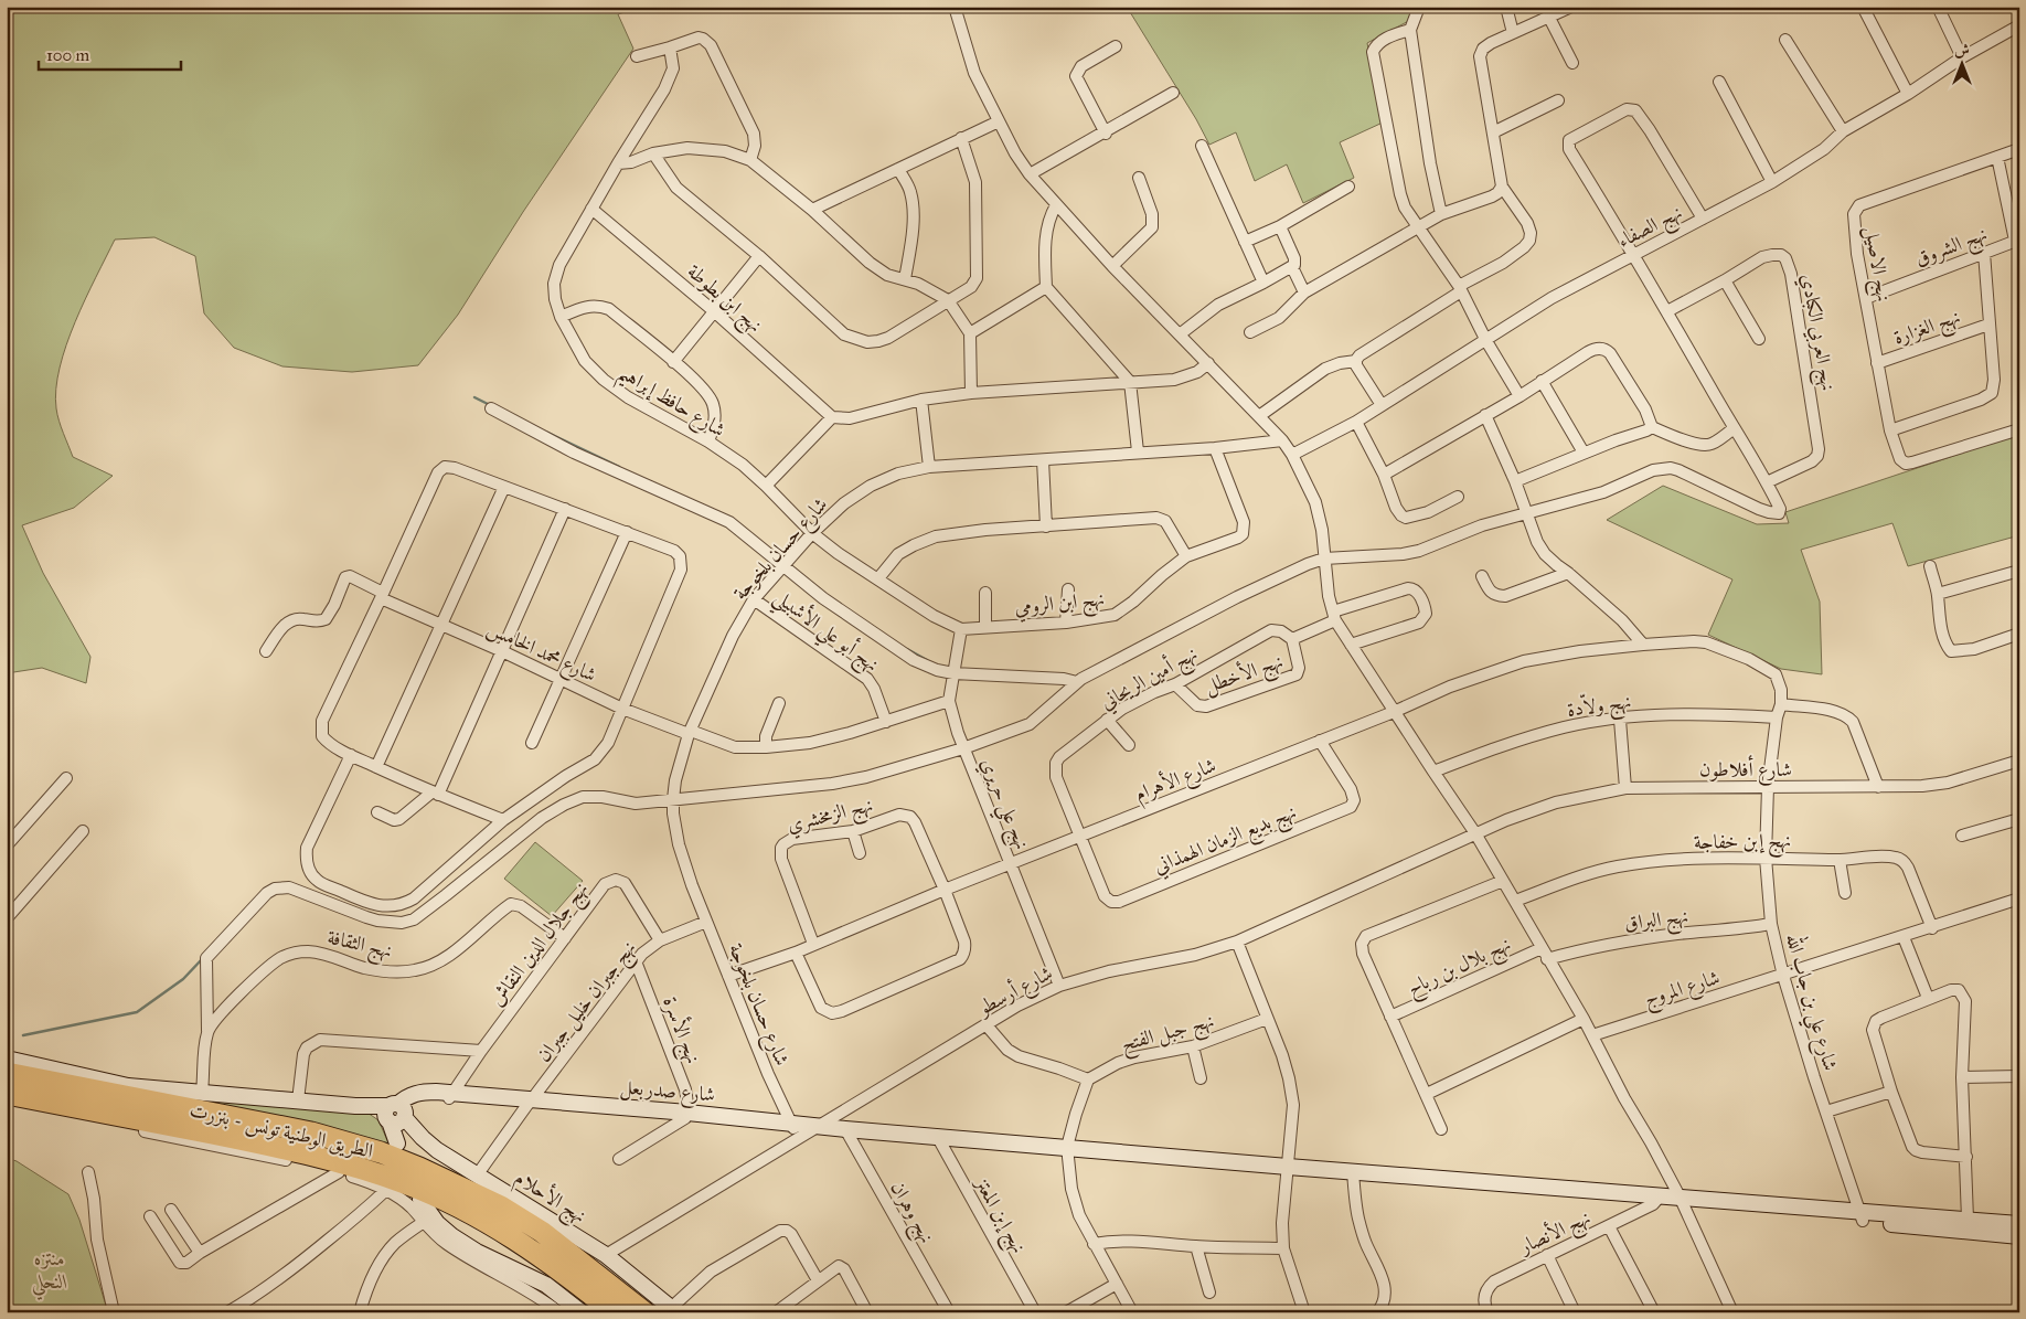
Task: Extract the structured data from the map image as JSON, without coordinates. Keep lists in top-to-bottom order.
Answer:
{
  "streets": {
    "highway": ["الطريق الوطنية تونس - بنزرت"],
    "street": [
      "نهج الصفاء",
      "نهج الشروق",
      "نهج الاصيل",
      "نهج ابن بطوطة",
      "نهج الغزارة",
      "نهج العربي الكبادي",
      "شارع حافظ إبراهيم",
      "شارع حسان بلخوجة",
      "نهج ابن الرومي",
      "نهج أبو علي الأشبيلي",
      "شارع محمد الخامس",
      "نهج الأخطل",
      "نهج أمين الريحاني",
      "نهج ولاّدة",
      "شارع أفلاطون",
      "شارع الأهرام",
      "نهج علي حريري",
      "نهج الزمخشري",
      "نهج بديع الزمان الهمذاني",
      "نهج إبن خفاجة",
      "نهج البراق",
      "نهج الثقافة",
      "نهج جلال الدين النقاش",
      "نهج بلال بن رباح",
      "شارع المروج",
      "شارع أرسطو",
      "نهج جبران خليل جبران",
      "شارع علي بن جاب الله",
      "نهج الأسرة",
      "نهج جبل الفتح",
      "شارع صدربعل",
      "نهج الأحلام",
      "نهج وهران",
      "نهج إبن المعتز",
      "نهج الأنصار"
    ]
  },
  "crossings": [
    ["نهج الشروق", "نهج الاصيل"],
    ["نهج الاصيل", "نهج الغزارة"],
    ["نهج ابن بطوطة", "شارع حافظ إبراهيم"],
    ["شارع حافظ إبراهيم", "شارع حسان بلخوجة"],
    ["شارع حافظ إبراهيم", "نهج ابن الرومي"],
    ["شارع حافظ إبراهيم", "نهج علي حريري"],
    ["شارع حسان بلخوجة", "نهج ابن الرومي"],
    ["شارع حسان بلخوجة", "نهج أبو علي الأشبيلي"],
    ["شارع حسان بلخوجة", "شارع محمد الخامس"],
    ["شارع حسان بلخوجة", "شارع الأهرام"],
    ["شارع حسان بلخوجة", "نهج جبران خليل جبران"],
    ["شارع حسان بلخوجة", "شارع صدربعل"],
    ["نهج ابن الرومي", "نهج علي حريري"],
    ["نهج أبو علي الأشبيلي", "شارع محمد الخامس"],
    ["شارع محمد الخامس", "نهج علي حريري"],
    ["نهج الأخطل", "نهج أمين الريحاني"],
    ["نهج أمين الريحاني", "شارع الأهرام"],
    ["نهج أمين الريحاني", "نهج بديع الزمان الهمذاني"],
    ["نهج ولاّدة", "شارع علي بن جاب الله"],
    ["شارع أفلاطون", "شارع أرسطو"],
    ["شارع أفلاطون", "شارع علي بن جاب الله"],
    ["شارع الأهرام", "نهج علي حريري"],
    ["شارع الأهرام", "نهج الزمخشري"],
    ["شارع الأهرام", "نهج بديع الزمان الهمذاني"],
    ["شارع الأهرام", "شارع علي بن جاب الله"],
    ["نهج علي حريري", "شارع أرسطو"],
    ["نهج إبن خفاجة", "شارع المروج"],
    ["نهج إبن خفاجة", "شارع علي بن جاب الله"],
    ["نهج البراق", "شارع علي بن جاب الله"],
    ["نهج الثقافة", "نهج جلال الدين النقاش"],
    ["نهج جلال الدين النقاش", "نهج جبران خليل جبران"],
    ["نهج جلال الدين النقاش", "شارع صدربعل"],
    ["شارع المروج", "شارع علي بن جاب الله"],
    ["شارع أرسطو", "شارع صدربعل"],
    ["شارع أرسطو", "نهج الأحلام"],
    ["نهج جبران خليل جبران", "نهج الأسرة"],
    ["نهج جبران خليل جبران", "شارع صدربعل"],
    ["نهج جبران خليل جبران", "نهج الأحلام"],
    ["نهج الأسرة", "شارع صدربعل"],
    ["شارع صدربعل", "نهج الأحلام"]
  ],
  "parks": ["منتزه النحلي"],
  "scale_bar": "100 m",
  "north": "top"
}
